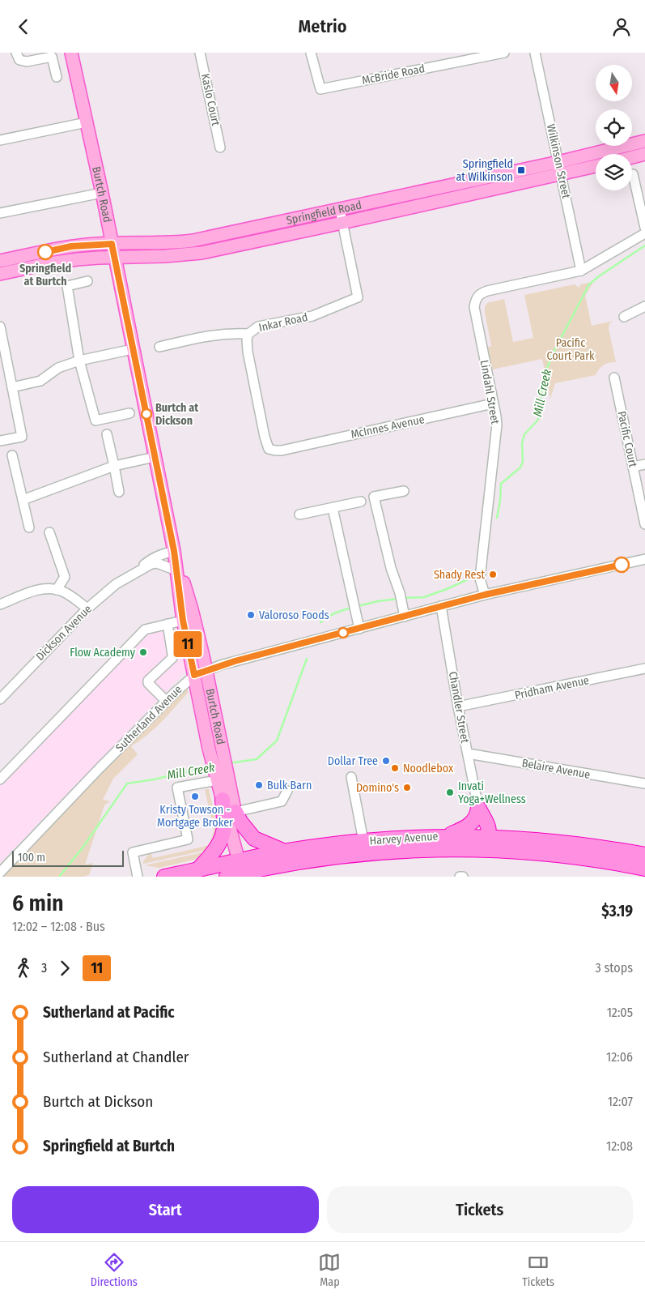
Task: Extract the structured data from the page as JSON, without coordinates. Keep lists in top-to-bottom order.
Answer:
{
  "streets": {
    "highway": ["Harvey Avenue"],
    "main road": ["Burtch Road", "Springfield Road"],
    "street": [
      "McBride Road",
      "Kaslo Court",
      "Wilkinson Street",
      "Inkar Road",
      "Lindahl Street",
      "McInnes Avenue",
      "Pacific Court",
      "Dickson Avenue",
      "Pridham Avenue",
      "Chandler Street",
      "Sutherland Avenue",
      "Belaire Avenue"
    ]
  },
  "crossings": [
    ["Wilkinson Street", "Springfield Road"],
    ["Wilkinson Street", "Lindahl Street"],
    ["Burtch Road", "Springfield Road"],
    ["Burtch Road", "Dickson Avenue"],
    ["Burtch Road", "Sutherland Avenue"],
    ["Burtch Road", "Harvey Avenue"],
    ["Springfield Road", "Inkar Road"],
    ["Inkar Road", "McInnes Avenue"],
    ["Lindahl Street", "McInnes Avenue"],
    ["Lindahl Street", "Sutherland Avenue"],
    ["Pridham Avenue", "Chandler Street"],
    ["Chandler Street", "Sutherland Avenue"],
    ["Chandler Street", "Belaire Avenue"]
  ],
  "water": ["Mill Creek"],
  "parks": ["Pacific Court Park"],
  "places": {
    "transit": ["Springfield at Wilkinson"],
    "other": [
      "Springfield at Burtch",
      "Burtch at Dickson",
      "Shady Rest",
      "Valoroso Foods",
      "Flow Academy",
      "Dollar Tree",
      "Noodlebox",
      "Bulk Barn",
      "Domino's",
      "Invati Yoga+Wellness",
      "Kristy Towson - Mortgage Broker"
    ]
  },
  "lines": ["bus line 11"],
  "scale_bar": "100 m",
  "north": "bottom",
  "page": {
    "header": "Metrio",
    "on_map": "11",
    "scale": "100 m",
    "heading": ["6 min", "12:02 – 12:08 · Bus", "$3.19"],
    "legs": ["3", "11", "3 stops"],
    "list": [
      {
        "name": "Sutherland at Pacific",
        "value": "12:05"
      },
      {
        "name": "Sutherland at Chandler",
        "value": "12:06"
      },
      {
        "name": "Burtch at Dickson",
        "value": "12:07"
      },
      {
        "name": "Springfield at Burtch",
        "value": "12:08"
      }
    ],
    "buttons": ["Start", "Tickets"],
    "tabs": ["Directions", "Map", "Tickets"]
  }
}
